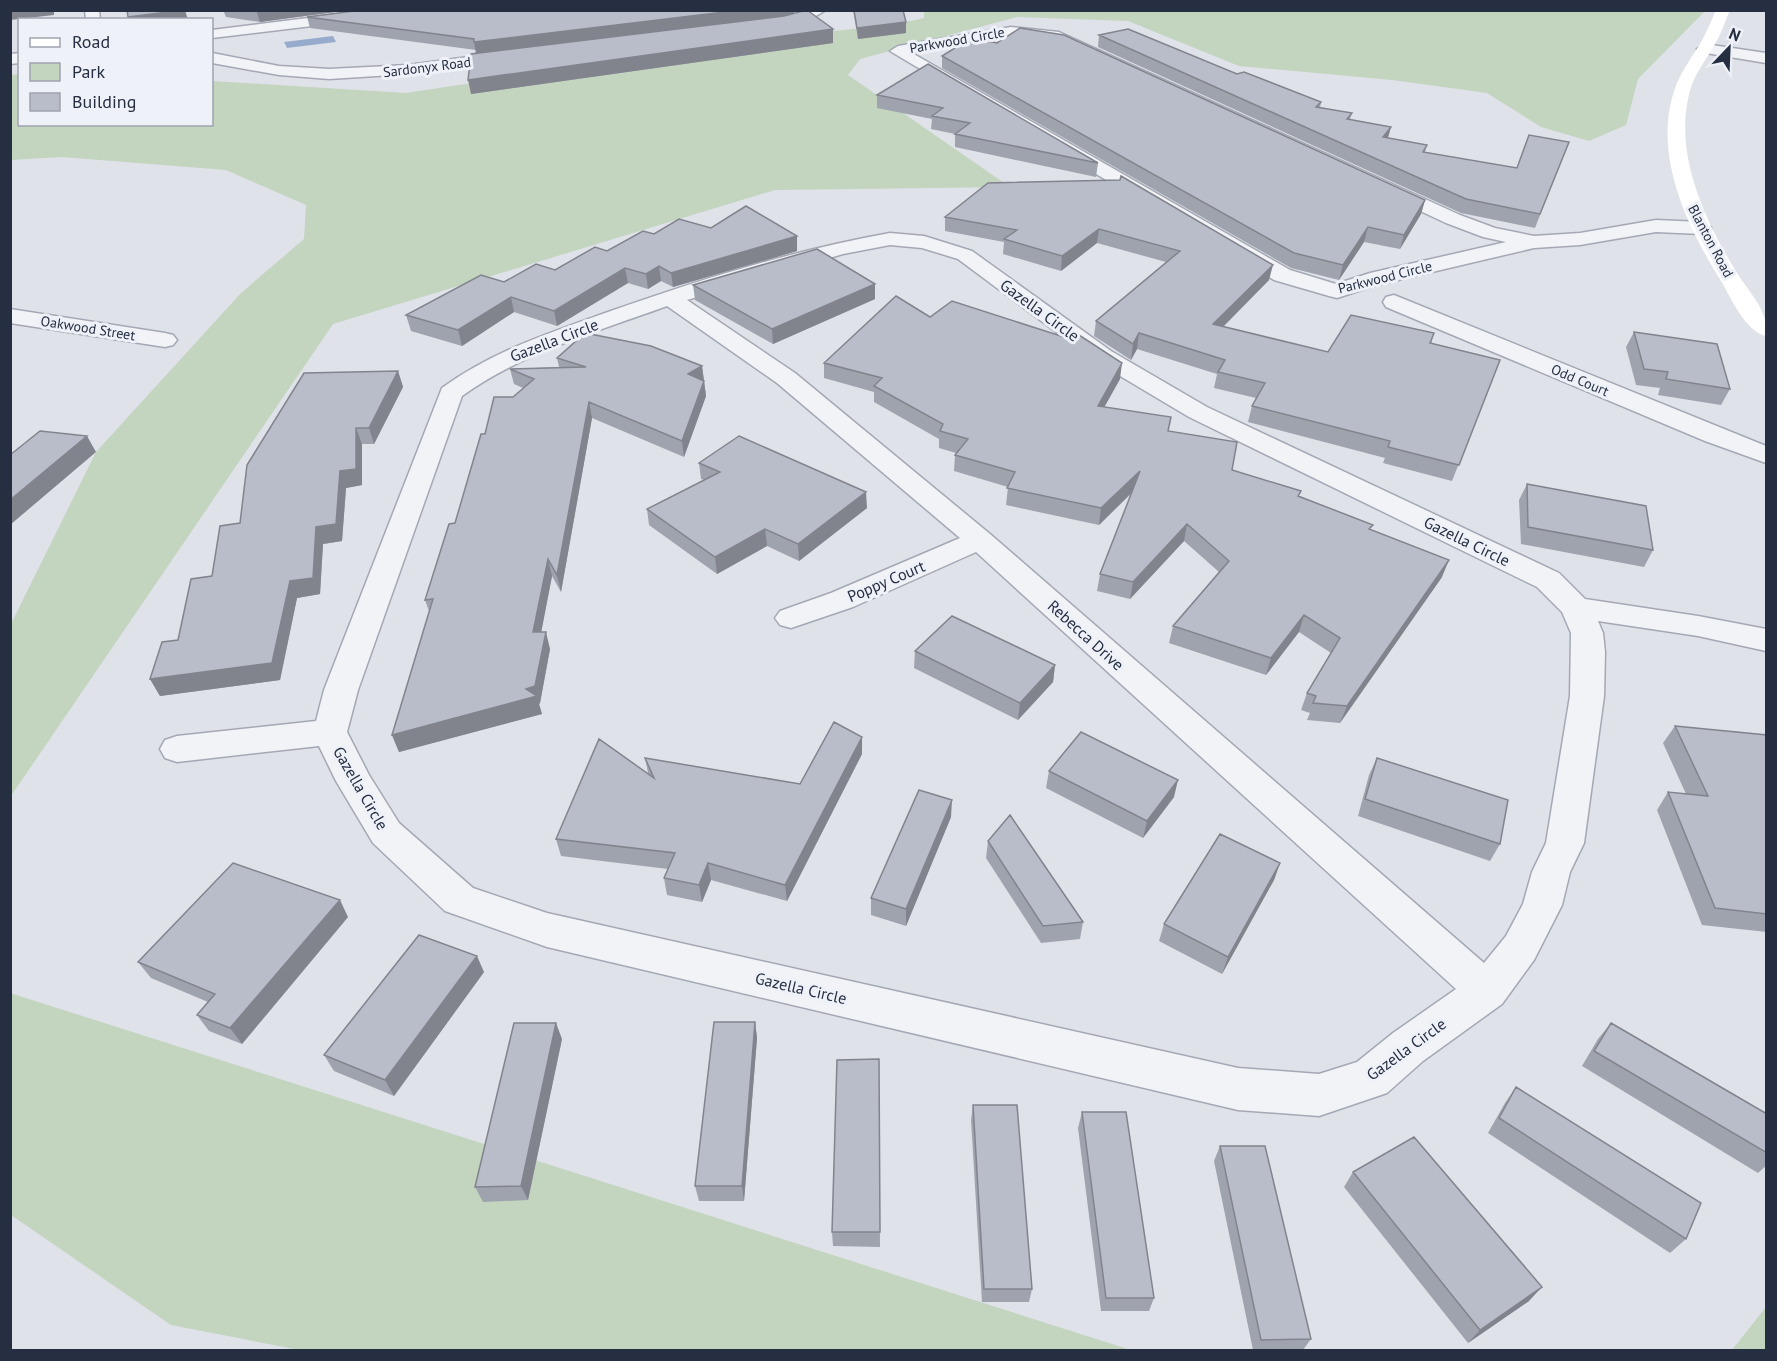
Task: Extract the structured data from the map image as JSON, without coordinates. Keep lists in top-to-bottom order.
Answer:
{
  "streets": {
    "street": [
      "Parkwood Circle",
      "Sardonyx Road",
      "Blanton Road",
      "Gazella Circle",
      "Oakwood Street",
      "Odd Court",
      "Poppy Court",
      "Rebecca Drive"
    ]
  },
  "crossings": [
    ["Parkwood Circle", "Blanton Road"],
    ["Gazella Circle", "Rebecca Drive"],
    ["Poppy Court", "Rebecca Drive"]
  ],
  "legend": ["Road", "Park", "Building"],
  "north": "top right"
}
